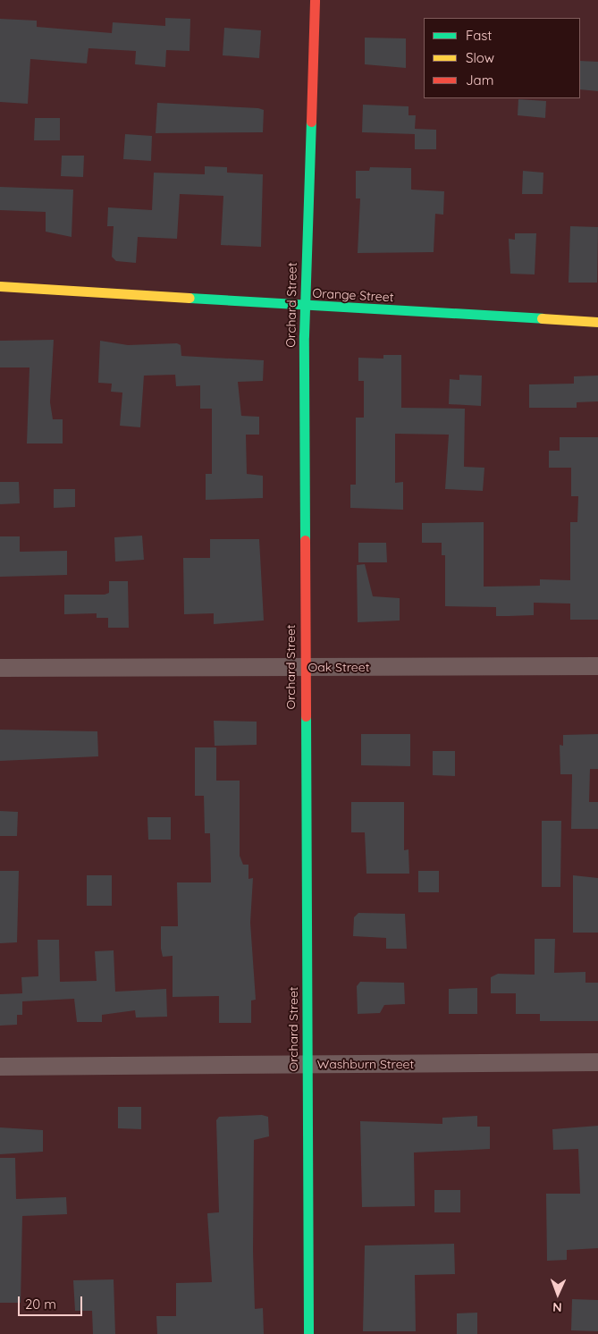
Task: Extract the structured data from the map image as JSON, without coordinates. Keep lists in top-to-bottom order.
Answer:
{
  "streets": {
    "street": [
      "Orange Street",
      "Orchard Street",
      "Oak Street",
      "Washburn Street"
    ]
  },
  "crossings": [
    ["Orange Street", "Orchard Street"],
    ["Orchard Street", "Oak Street"],
    ["Orchard Street", "Washburn Street"]
  ],
  "legend": ["Fast", "Slow", "Jam"],
  "scale_bar": "20 m",
  "north": "bottom"
}
